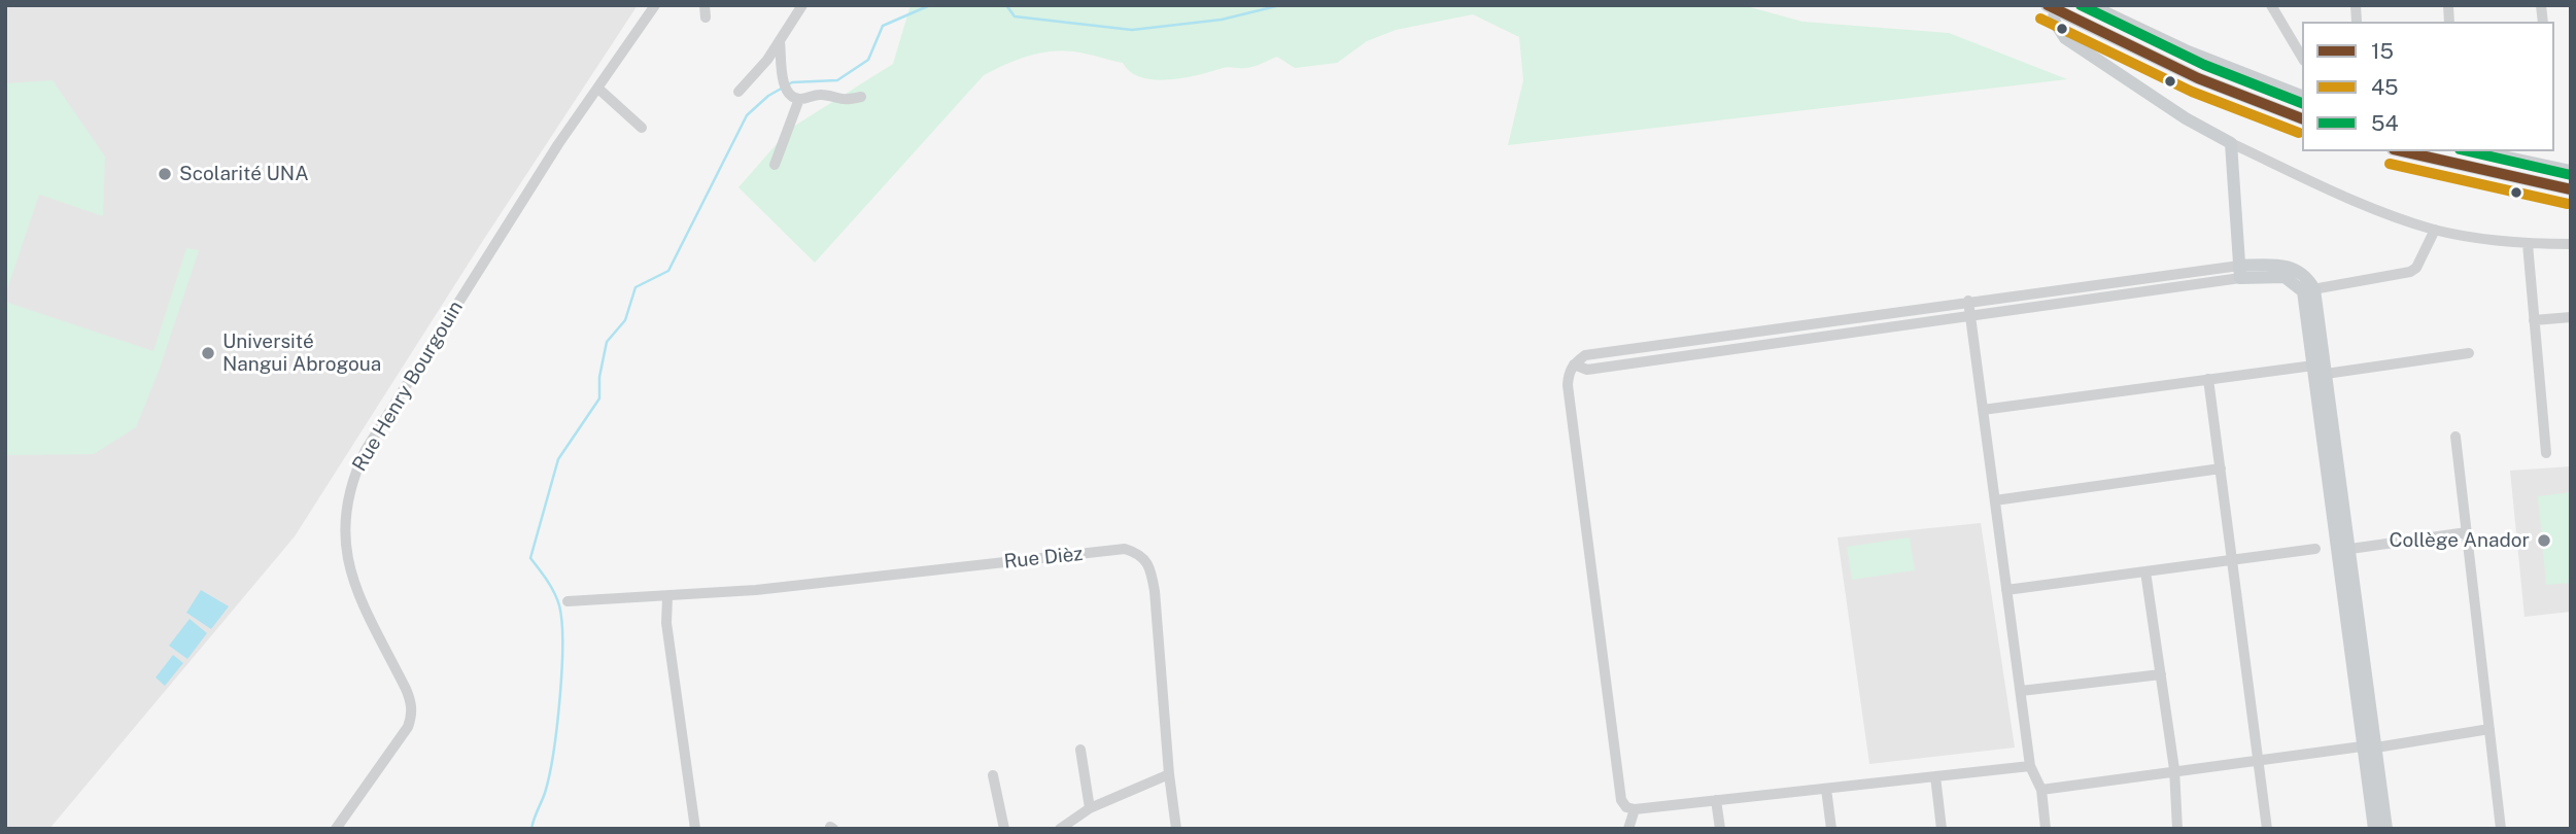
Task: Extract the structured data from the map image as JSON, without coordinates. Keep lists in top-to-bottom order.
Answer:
{
  "streets": {
    "street": ["Rue Henry Bourgouin", "Rue Dièz"]
  },
  "places": ["Scolarité UNA", "Université Nangui Abrogoua", "Collège Anador"],
  "lines": ["transit line 15", "transit line 54", "transit line 45"],
  "legend": ["15", "45", "54"]
}
